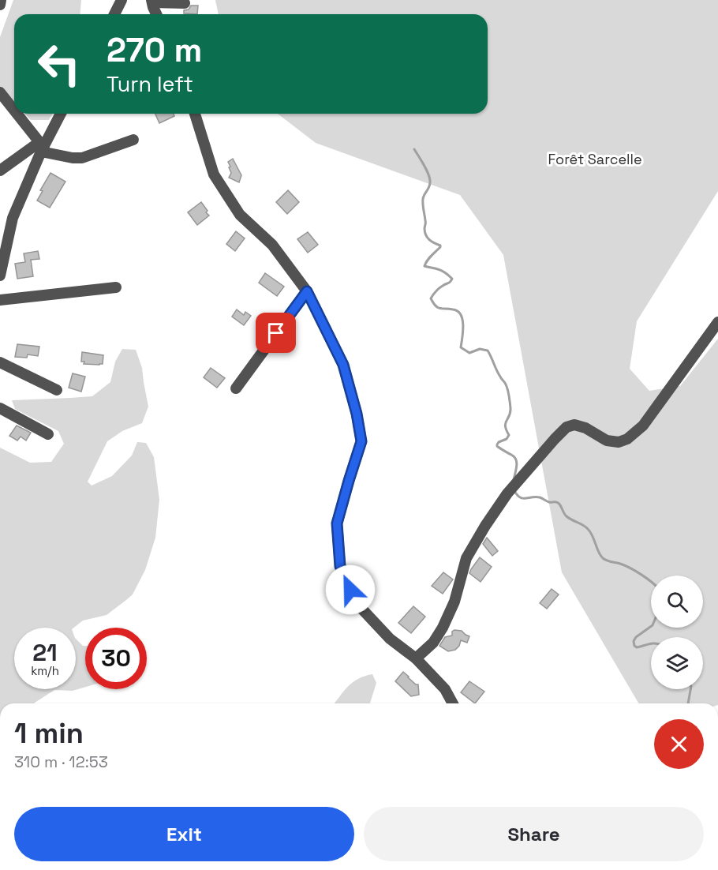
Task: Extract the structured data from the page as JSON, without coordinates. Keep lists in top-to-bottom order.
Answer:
{
  "parks": ["Forêt Sarcelle"],
  "page": {
    "turn": ["270 m", "Turn left"],
    "speed": "21 km/h",
    "limit": "30",
    "heading": ["1 min", "310 m · 12:53"],
    "buttons": ["Exit", "Share"]
  }
}
